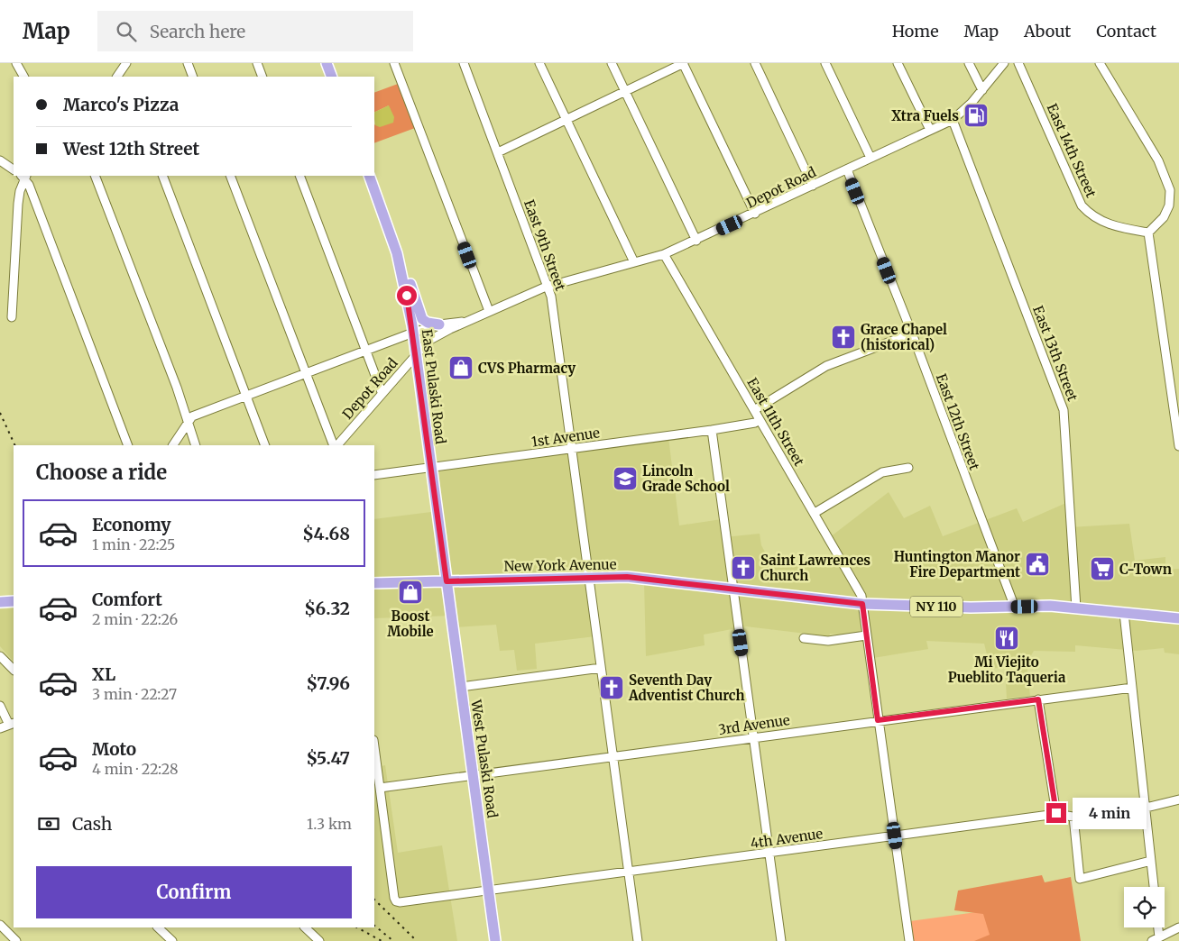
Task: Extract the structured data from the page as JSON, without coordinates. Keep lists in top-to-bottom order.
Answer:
{
  "streets": {
    "main road": [
      "East Pulaski Road",
      "New York Avenue",
      "NY 110",
      "West Pulaski Road"
    ],
    "street": [
      "East 14th Street",
      "Depot Road",
      "East 9th Street",
      "East 13th Street",
      "East 11th Street",
      "East 12th Street",
      "1st Avenue",
      "3rd Avenue",
      "4th Avenue"
    ]
  },
  "crossings": [
    ["Depot Road", "East 9th Street"],
    ["Depot Road", "East 13th Street"],
    ["Depot Road", "East Pulaski Road"],
    ["Depot Road", "East 11th Street"],
    ["Depot Road", "East 12th Street"],
    ["East 9th Street", "1st Avenue"],
    ["East 9th Street", "New York Avenue"],
    ["East 9th Street", "3rd Avenue"],
    ["East 9th Street", "4th Avenue"],
    ["East 13th Street", "New York Avenue"],
    ["East Pulaski Road", "1st Avenue"],
    ["East Pulaski Road", "New York Avenue"],
    ["East Pulaski Road", "West Pulaski Road"],
    ["East 11th Street", "1st Avenue"],
    ["East 11th Street", "New York Avenue"],
    ["East 11th Street", "3rd Avenue"],
    ["East 11th Street", "4th Avenue"],
    ["East 12th Street", "New York Avenue"],
    ["New York Avenue", "West Pulaski Road"],
    ["3rd Avenue", "West Pulaski Road"],
    ["3rd Avenue", "4th Avenue"],
    ["West Pulaski Road", "4th Avenue"]
  ],
  "places": {
    "fuel station": ["Xtra Fuels"],
    "church": ["Grace Chapel (historical)", "Saint Lawrences Church", "Seventh Day Adventist Church"],
    "shop": ["CVS Pharmacy", "Boost Mobile"],
    "school or university": ["Lincoln Grade School"],
    "public building": ["Huntington Manor Fire Department"],
    "supermarket": ["C-Town"],
    "restaurant": ["Mi Viejito Pueblito Taqueria"]
  },
  "page": {
    "header": "Map",
    "search": "Search here",
    "nav": [
      "Home",
      "Map",
      "About",
      "Contact"
    ],
    "banner": ["Marco's Pizza", "West 12th Street"],
    "heading": "Choose a ride",
    "list": [
      {
        "name": "Economy",
        "note": "1 min · 22:25",
        "value": "$4.68"
      },
      {
        "name": "Comfort",
        "note": "2 min · 22:26",
        "value": "$6.32"
      },
      {
        "name": "XL",
        "note": "3 min · 22:27",
        "value": "$7.96"
      },
      {
        "name": "Moto",
        "note": "4 min · 22:28",
        "value": "$5.47"
      }
    ],
    "bubble": "4 min",
    "pay": ["Cash", "1.3 km"],
    "buttons": "Confirm"
  }
}
